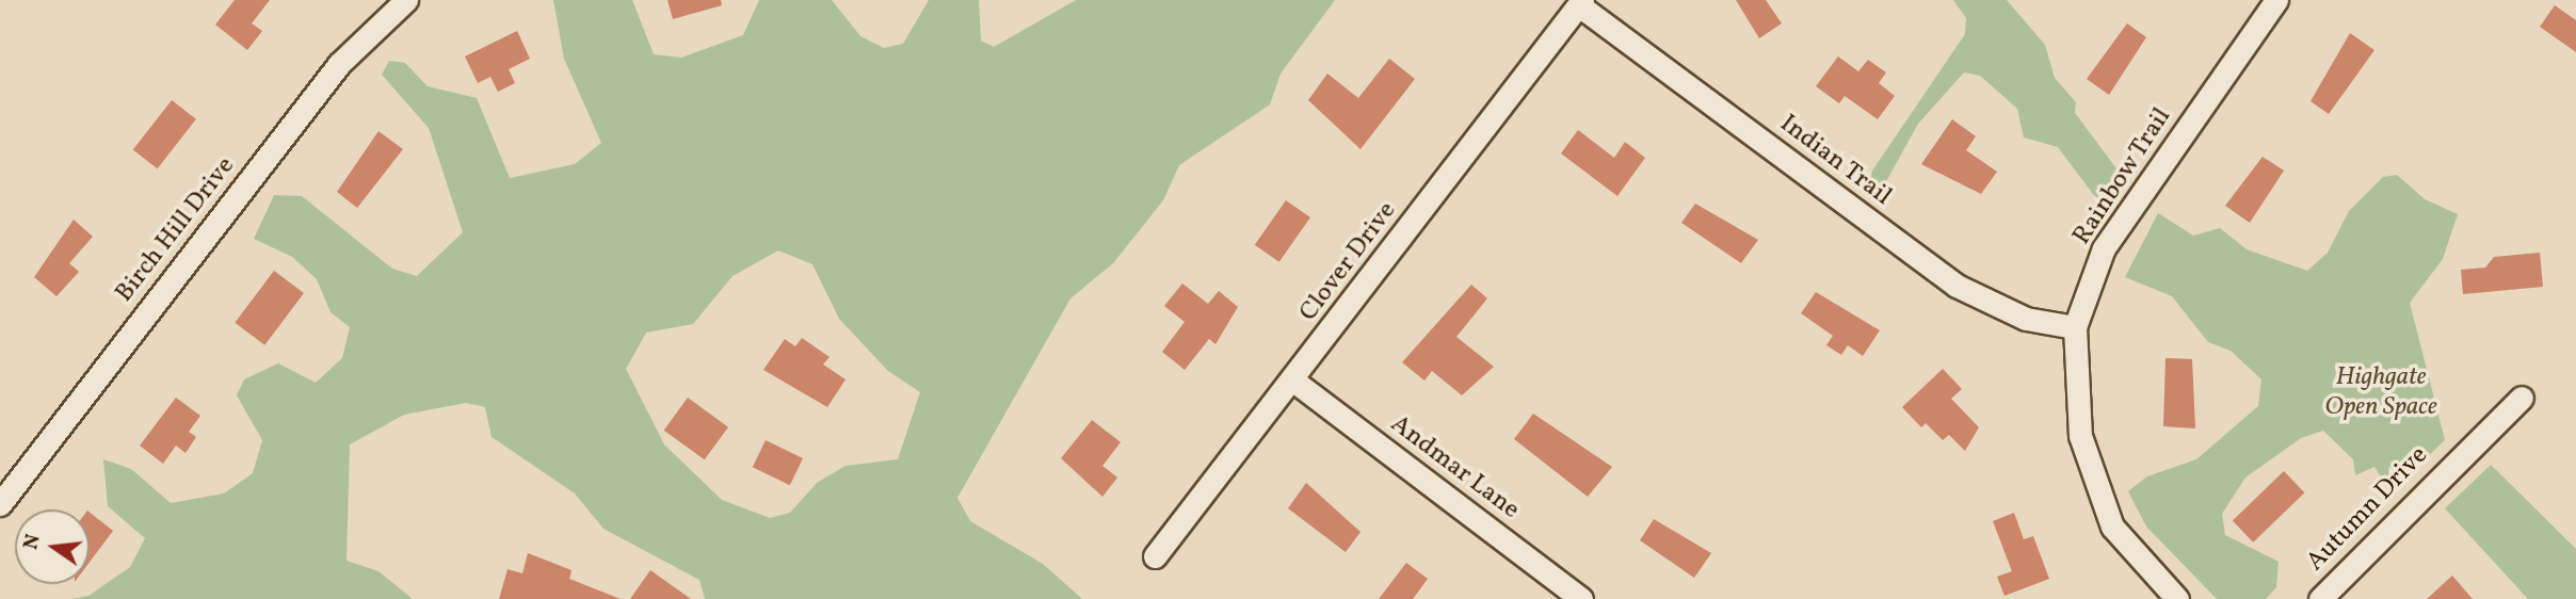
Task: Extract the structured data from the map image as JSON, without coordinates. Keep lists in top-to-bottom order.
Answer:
{
  "streets": {
    "street": [
      "Indian Trail",
      "Rainbow Trail",
      "Birch Hill Drive",
      "Clover Drive",
      "Andmar Lane",
      "Autumn Drive"
    ]
  },
  "crossings": [
    ["Indian Trail", "Rainbow Trail"],
    ["Indian Trail", "Clover Drive"],
    ["Clover Drive", "Andmar Lane"]
  ],
  "parks": ["Highgate Open Space"],
  "north": "left"
}
